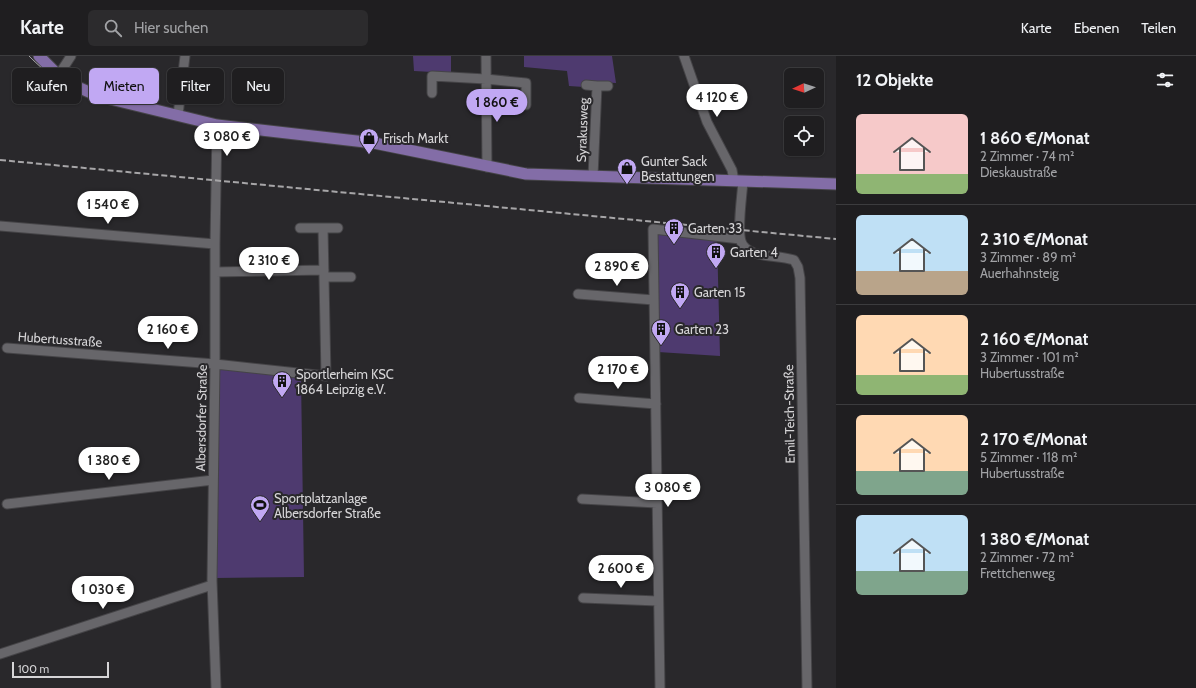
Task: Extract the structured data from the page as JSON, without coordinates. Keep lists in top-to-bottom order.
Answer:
{
  "streets": {
    "street": [
      "Syrakusweg",
      "Hubertusstraße",
      "Emil-Teich-Straße",
      "Albersdorfer Straße"
    ]
  },
  "crossings": [
    ["Hubertusstraße", "Albersdorfer Straße"]
  ],
  "places": {
    "shop": ["Frisch Markt", "Gunter Sack Bestattungen"],
    "building": [
      "Garten 33",
      "Garten 4",
      "Garten 15",
      "Garten 23",
      "Sportlerheim KSC 1864 Leipzig e.V."
    ],
    "sports": ["Sportplatzanlage Albersdorfer Straße"]
  },
  "scale_bar": "100 m",
  "north": "left",
  "page": {
    "header": "Karte",
    "search": "Hier suchen",
    "nav": ["Karte", "Ebenen", "Teilen"],
    "heading": "12 Objekte",
    "chip": [
      "Kaufen",
      "Mieten",
      "Filter",
      "Neu"
    ],
    "price": [
      "4 120 €",
      "1 860 €",
      "3 080 €",
      "1 540 €",
      "2 310 €",
      "2 890 €",
      "2 160 €",
      "2 170 €",
      "1 380 €",
      "3 080 €",
      "2 600 €",
      "1 030 €"
    ],
    "list": [
      {
        "name": "1 860 €/Monat",
        "note": "2 Zimmer · 74 m² · Dieskaustraße"
      },
      {
        "name": "2 310 €/Monat",
        "note": "3 Zimmer · 89 m² · Auerhahnsteig"
      },
      {
        "name": "2 160 €/Monat",
        "note": "3 Zimmer · 101 m² · Hubertusstraße"
      },
      {
        "name": "2 170 €/Monat",
        "note": "5 Zimmer · 118 m² · Hubertusstraße"
      },
      {
        "name": "1 380 €/Monat",
        "note": "2 Zimmer · 72 m² · Frettchenweg"
      }
    ],
    "scale": "100 m"
  }
}
